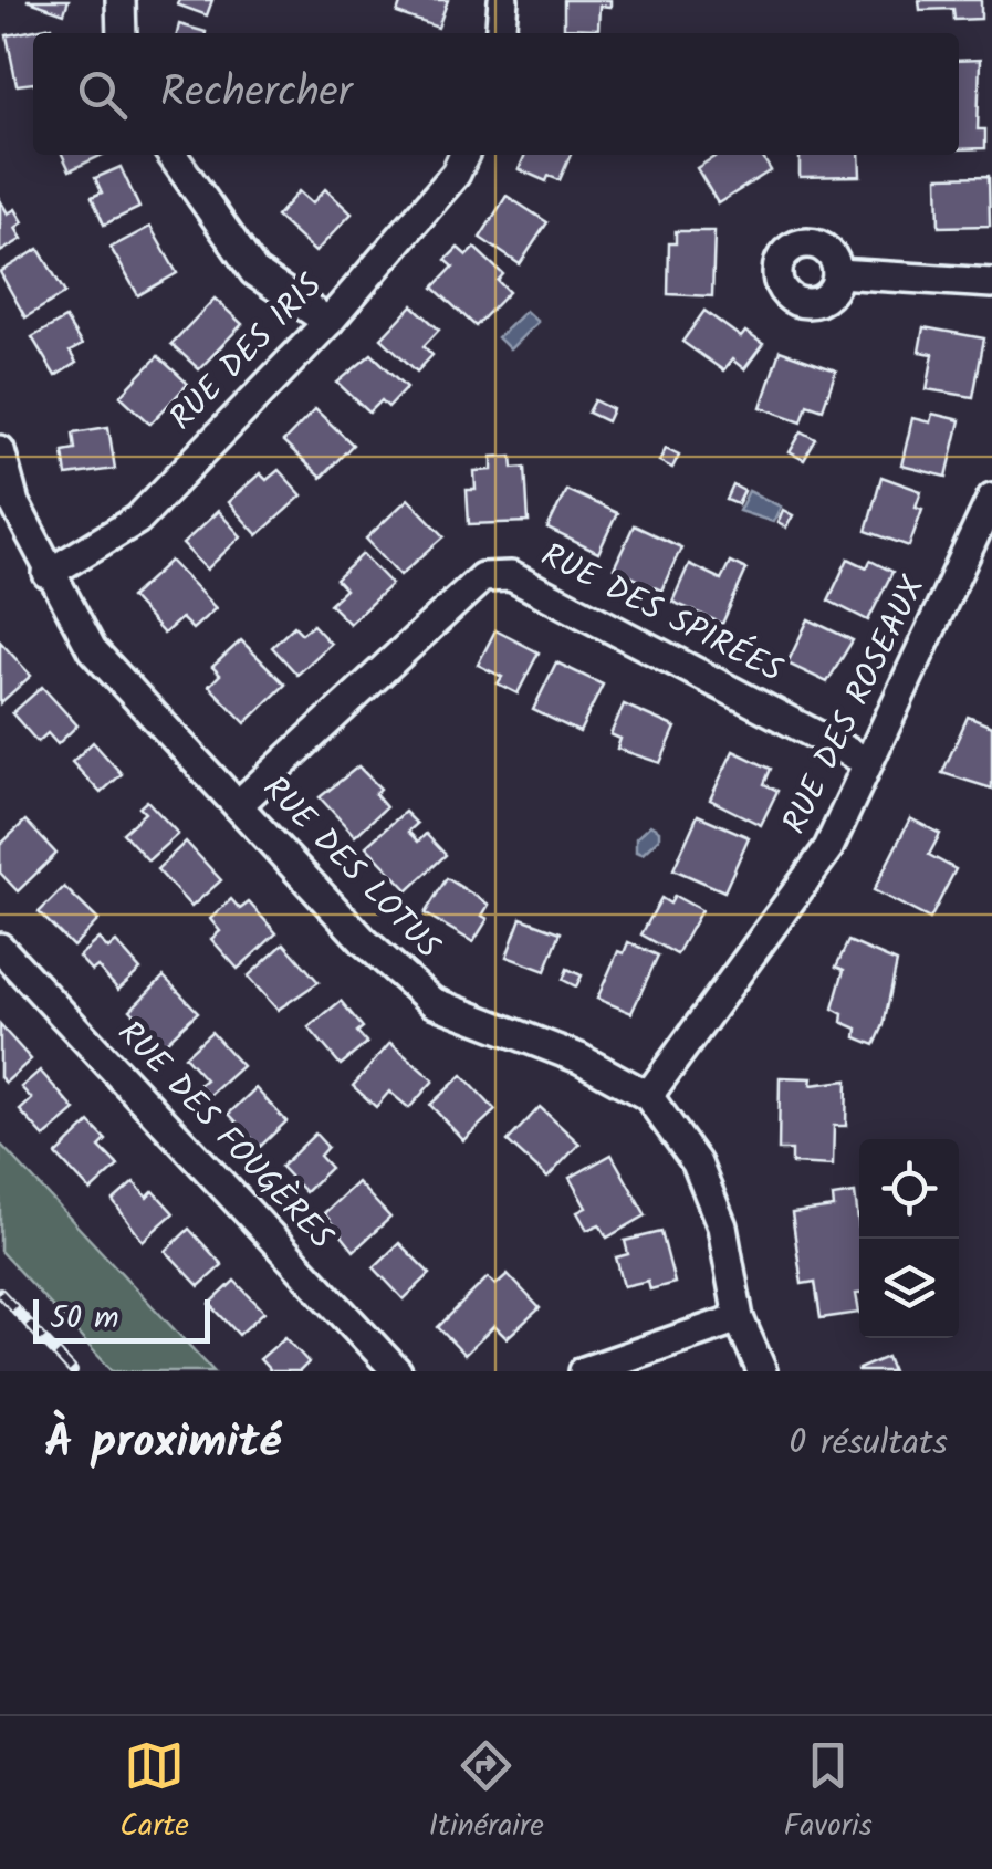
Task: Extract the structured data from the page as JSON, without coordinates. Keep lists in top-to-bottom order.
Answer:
{
  "streets": {
    "street": [
      "RUE DES IRIS",
      "RUE DES SPIRÉES",
      "RUE DES ROSEAUX",
      "RUE DES LOTUS",
      "RUE DES FOUGÈRES"
    ]
  },
  "crossings": [
    ["RUE DES IRIS", "RUE DES LOTUS"],
    ["RUE DES SPIRÉES", "RUE DES ROSEAUX"],
    ["RUE DES SPIRÉES", "RUE DES LOTUS"],
    ["RUE DES ROSEAUX", "RUE DES LOTUS"]
  ],
  "scale_bar": "50 m",
  "page": {
    "search": "Rechercher",
    "scale": "50 m",
    "heading": ["À proximité", "0 résultats"],
    "nav": ["Carte", "Itinéraire", "Favoris"]
  }
}
